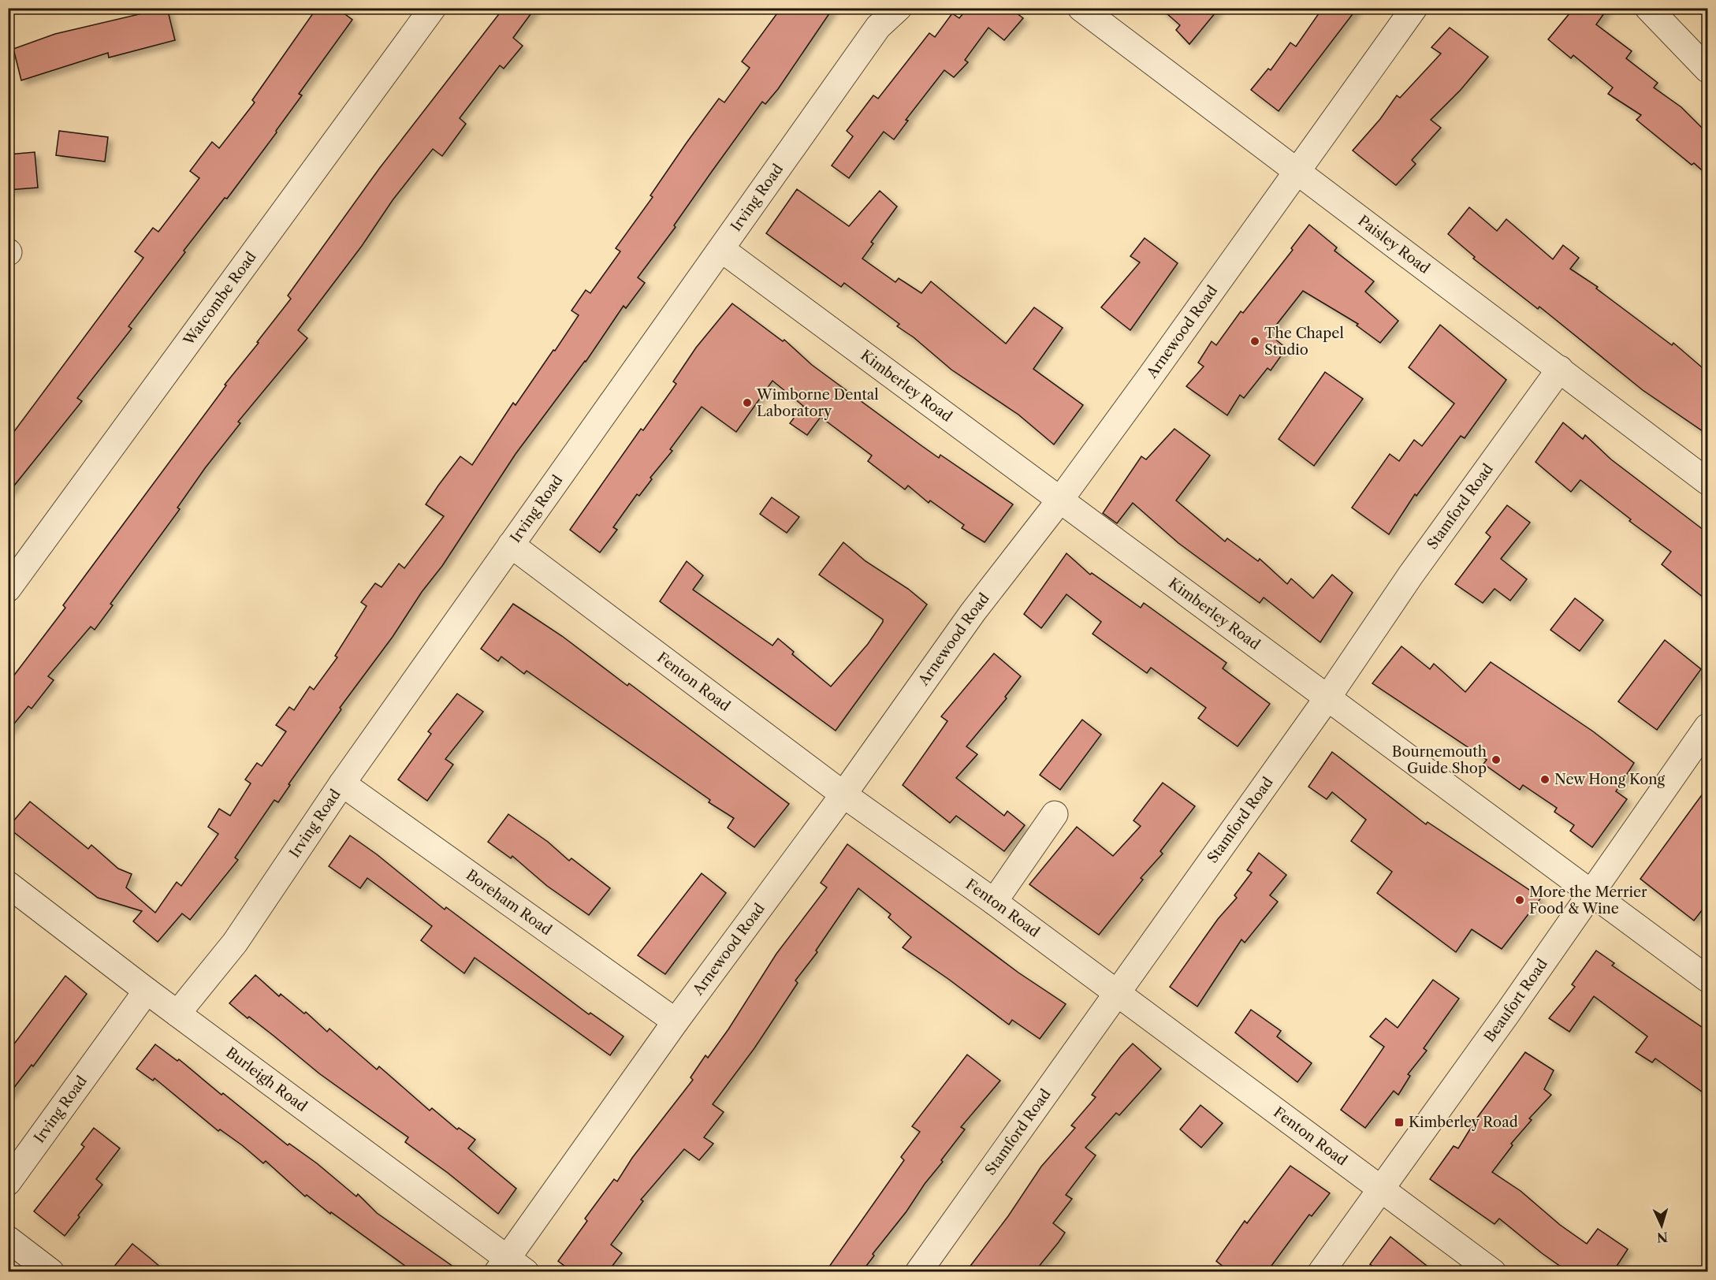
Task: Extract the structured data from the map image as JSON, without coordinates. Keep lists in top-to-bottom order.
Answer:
{
  "streets": {
    "street": [
      "Irving Road",
      "Paisley Road",
      "Watcombe Road",
      "Arnewood Road",
      "Kimberley Road",
      "Stamford Road",
      "Fenton Road",
      "Boreham Road",
      "Beaufort Road",
      "Burleigh Road"
    ]
  },
  "crossings": [
    ["Irving Road", "Kimberley Road"],
    ["Irving Road", "Fenton Road"],
    ["Irving Road", "Boreham Road"],
    ["Irving Road", "Burleigh Road"],
    ["Paisley Road", "Arnewood Road"],
    ["Paisley Road", "Stamford Road"],
    ["Arnewood Road", "Kimberley Road"],
    ["Arnewood Road", "Fenton Road"],
    ["Arnewood Road", "Boreham Road"],
    ["Arnewood Road", "Burleigh Road"],
    ["Kimberley Road", "Stamford Road"],
    ["Kimberley Road", "Beaufort Road"],
    ["Stamford Road", "Fenton Road"],
    ["Fenton Road", "Beaufort Road"]
  ],
  "places": {
    "other": [
      "The Chapel Studio",
      "Wimborne Dental Laboratory",
      "Bournemouth Guide Shop",
      "New Hong Kong",
      "More the Merrier Food & Wine"
    ],
    "transit": ["Kimberley Road"]
  },
  "north": "bottom"
}
